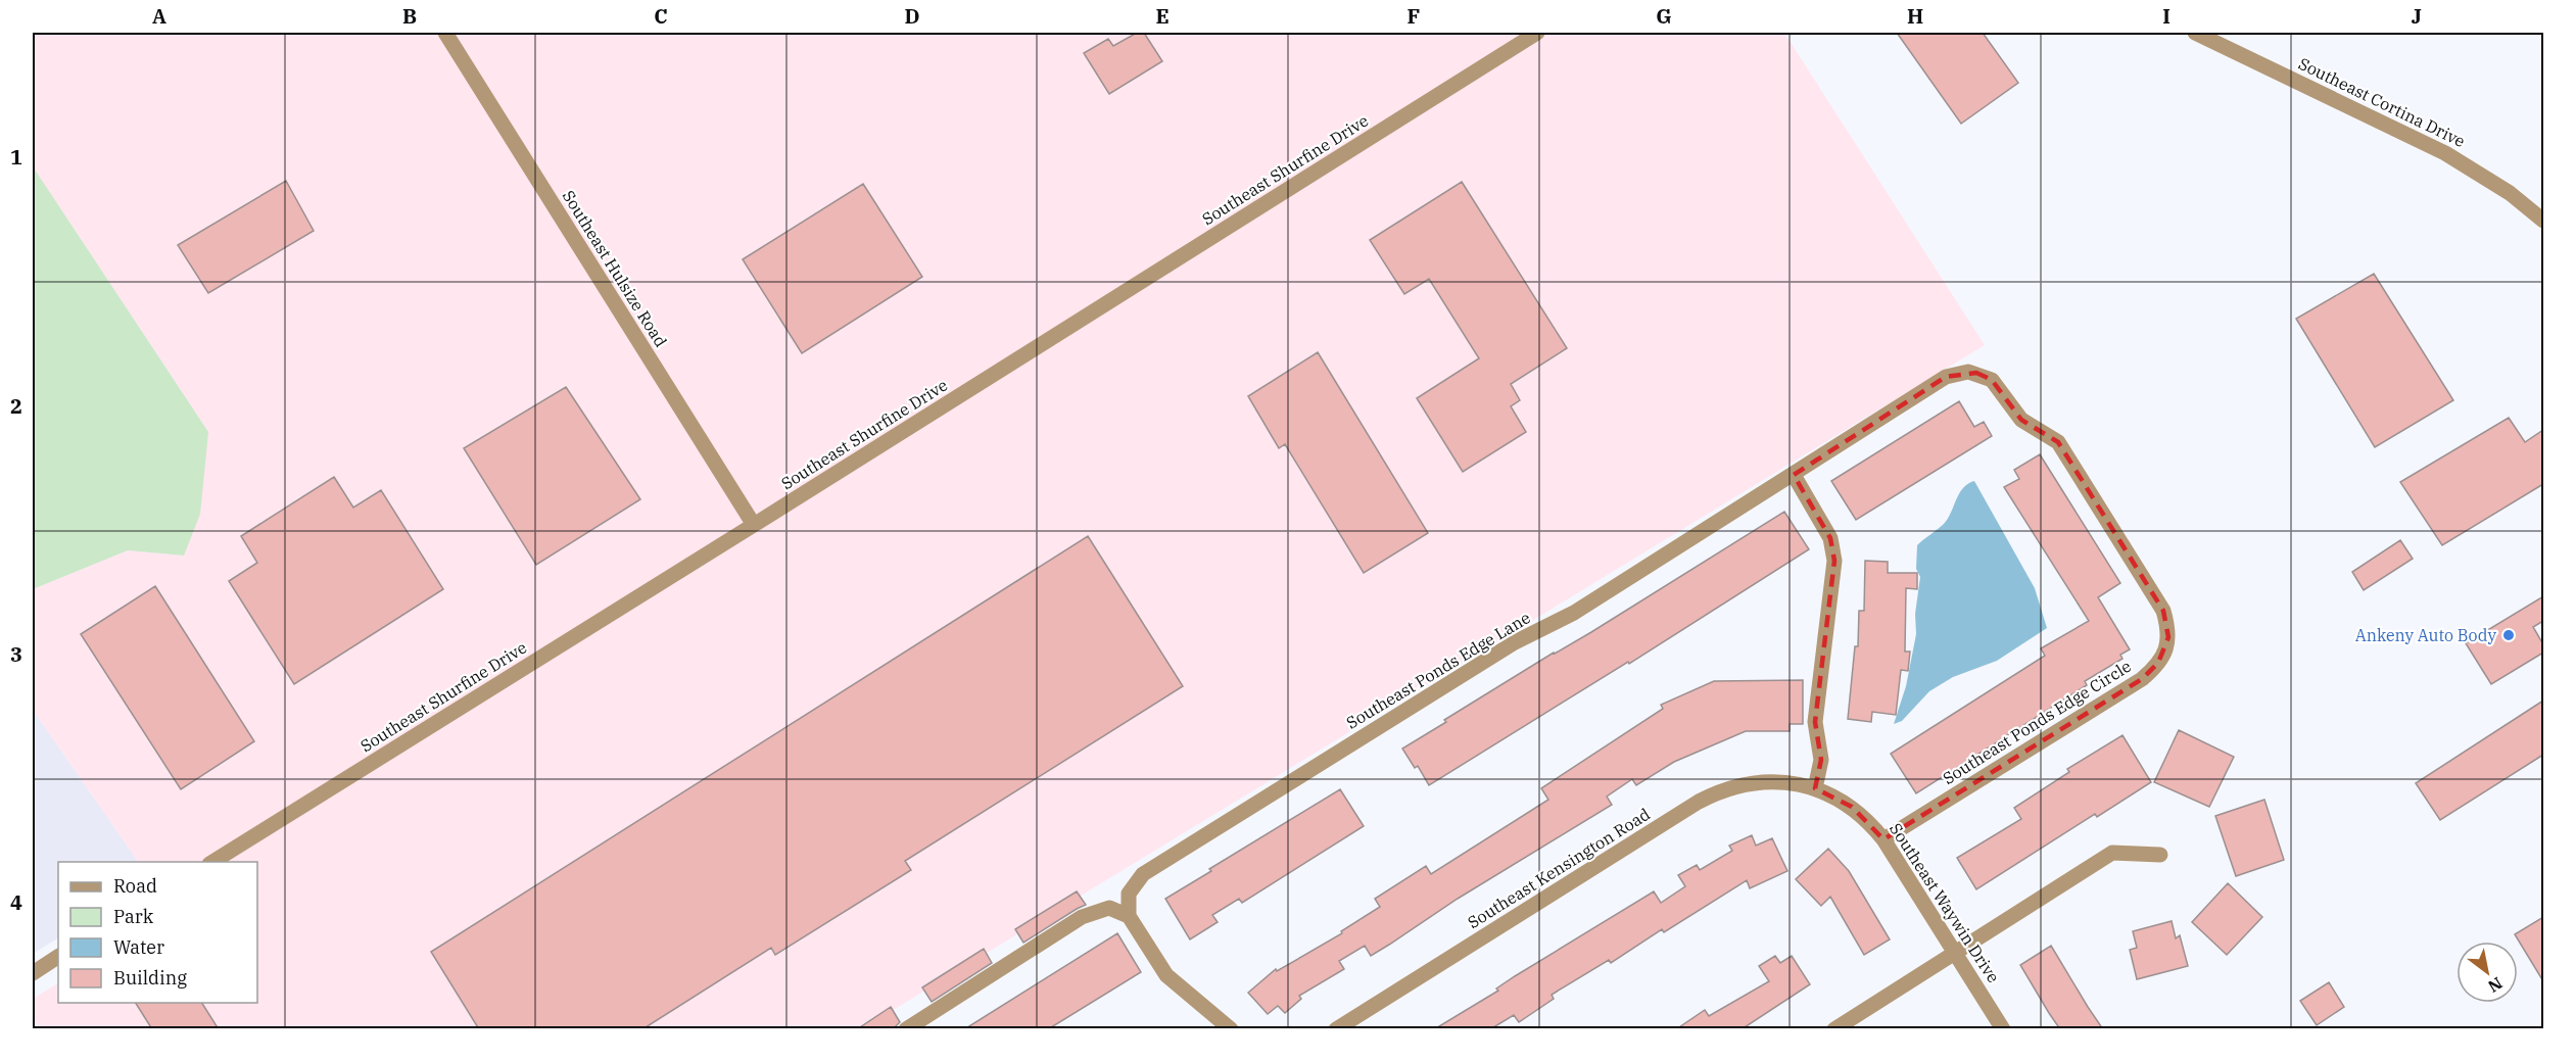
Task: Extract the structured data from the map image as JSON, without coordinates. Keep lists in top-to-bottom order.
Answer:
{
  "streets": {
    "street": [
      "Southeast Cortina Drive",
      "Southeast Shurfine Drive",
      "Southeast Hulsize Road",
      "Southeast Ponds Edge Lane",
      "Southeast Ponds Edge Circle",
      "Southeast Kensington Road",
      "Southeast Waywin Drive"
    ]
  },
  "crossings": [
    ["Southeast Shurfine Drive", "Southeast Hulsize Road"],
    ["Southeast Ponds Edge Lane", "Southeast Ponds Edge Circle"],
    ["Southeast Ponds Edge Circle", "Southeast Waywin Drive"],
    ["Southeast Kensington Road", "Southeast Waywin Drive"]
  ],
  "places": ["Ankeny Auto Body"],
  "legend": [
    "Road",
    "Park",
    "Water",
    "Building"
  ],
  "north": "bottom right",
  "grid": {
    "columns": [
      "A",
      "B",
      "C",
      "D",
      "E",
      "F",
      "G",
      "H",
      "I",
      "J"
    ],
    "rows": [
      "1",
      "2",
      "3",
      "4"
    ]
  }
}
